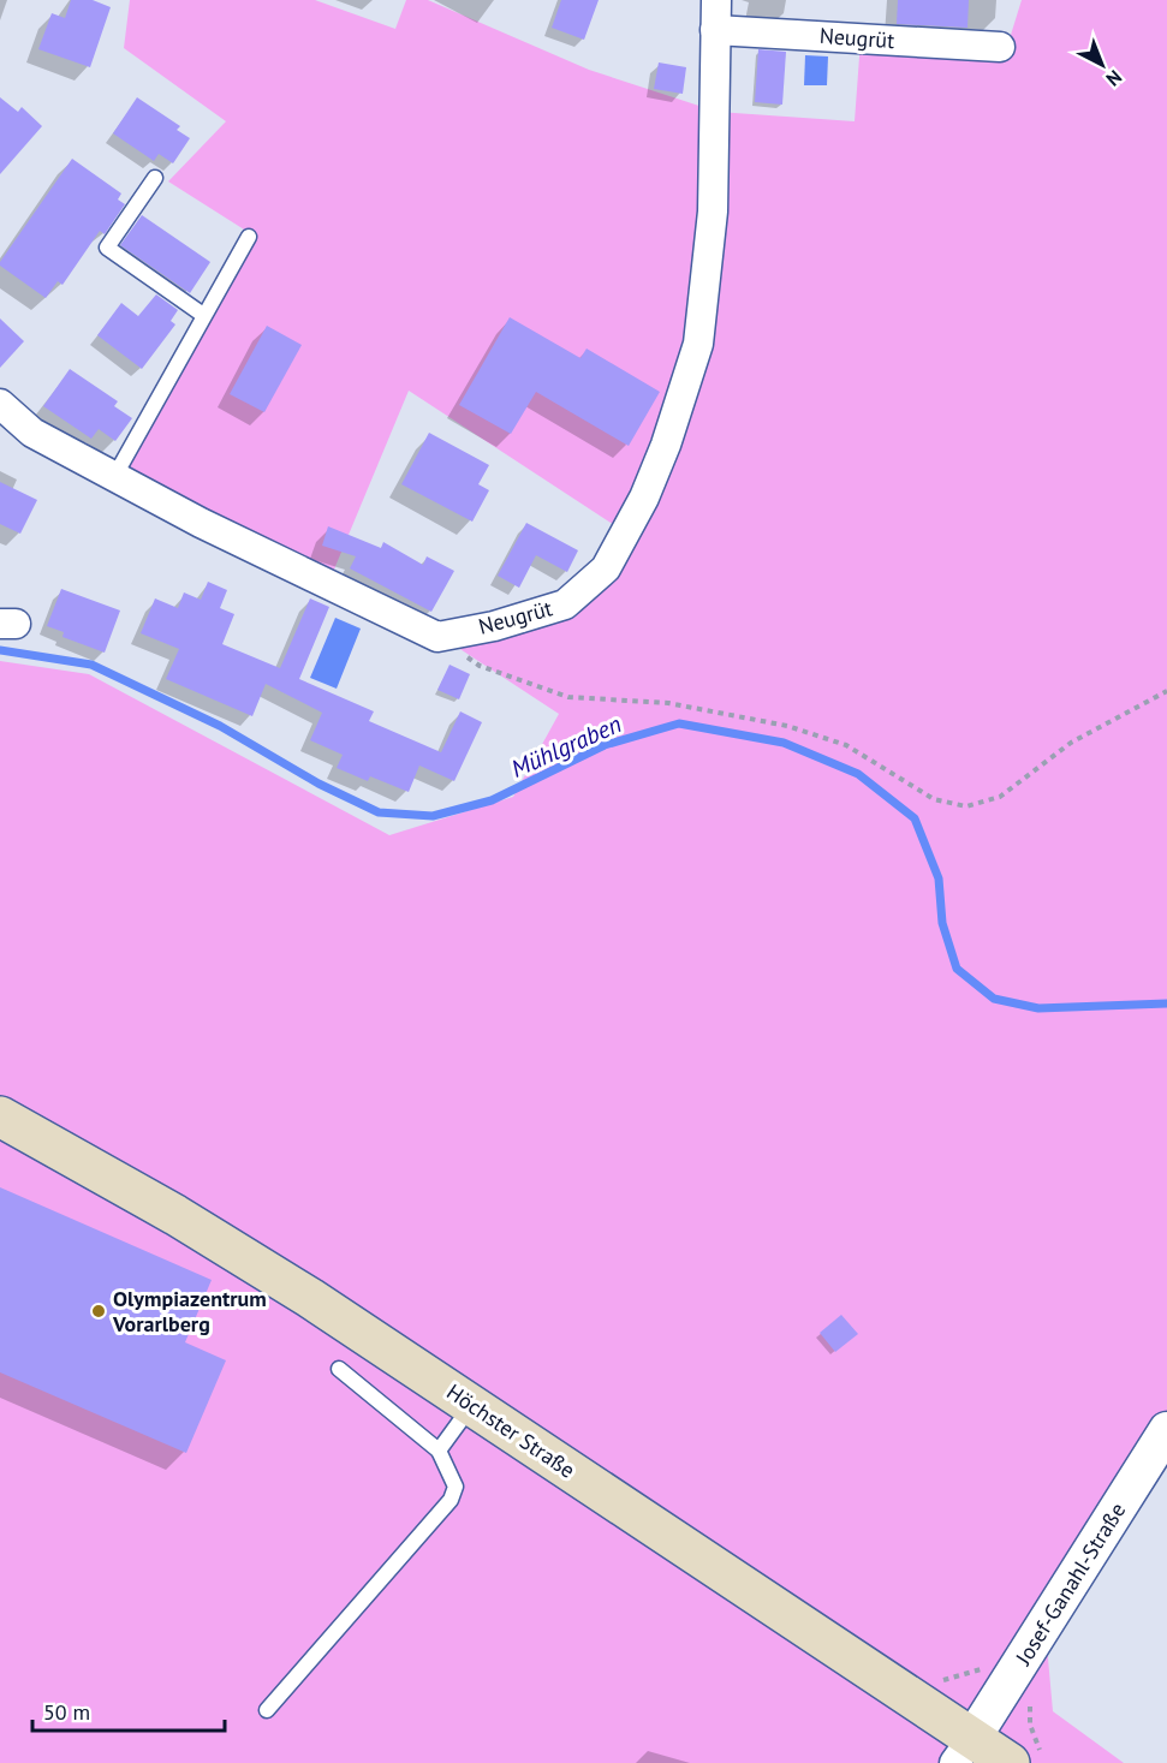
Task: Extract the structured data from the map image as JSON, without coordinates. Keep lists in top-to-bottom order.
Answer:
{
  "streets": {
    "main road": ["Höchster Straße"],
    "street": ["Neugrüt", "Josef-Ganahl-Straße"]
  },
  "crossings": [
    ["Höchster Straße", "Josef-Ganahl-Straße"]
  ],
  "water": ["Mühlgraben"],
  "places": ["Olympiazentrum Vorarlberg"],
  "scale_bar": "50 m",
  "north": "bottom right"
}
